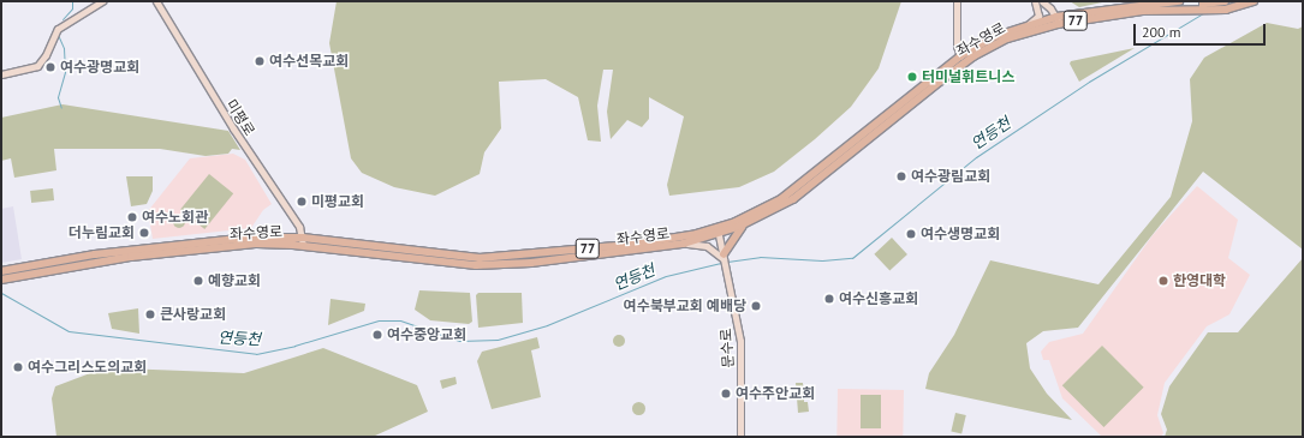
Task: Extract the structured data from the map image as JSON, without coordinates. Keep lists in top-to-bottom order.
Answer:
{
  "streets": {
    "main road": ["77", "좌수영로"],
    "street": ["미평로", "문수로"]
  },
  "crossings": [
    ["77", "좌수영로"],
    ["좌수영로", "미평로"]
  ],
  "water": ["연등천"],
  "places": [
    "여수선목교회",
    "여수광명교회",
    "터미널휘트니스",
    "여수광림교회",
    "미평교회",
    "여수노회관",
    "더누림교회",
    "여수생명교회",
    "예향교회",
    "한영대학",
    "여수신흥교회",
    "여수북부교회 예배당",
    "큰사랑교회",
    "여수중앙교회",
    "여수그리스도의교회",
    "여수주안교회"
  ],
  "scale_bar": "200 m"
}
